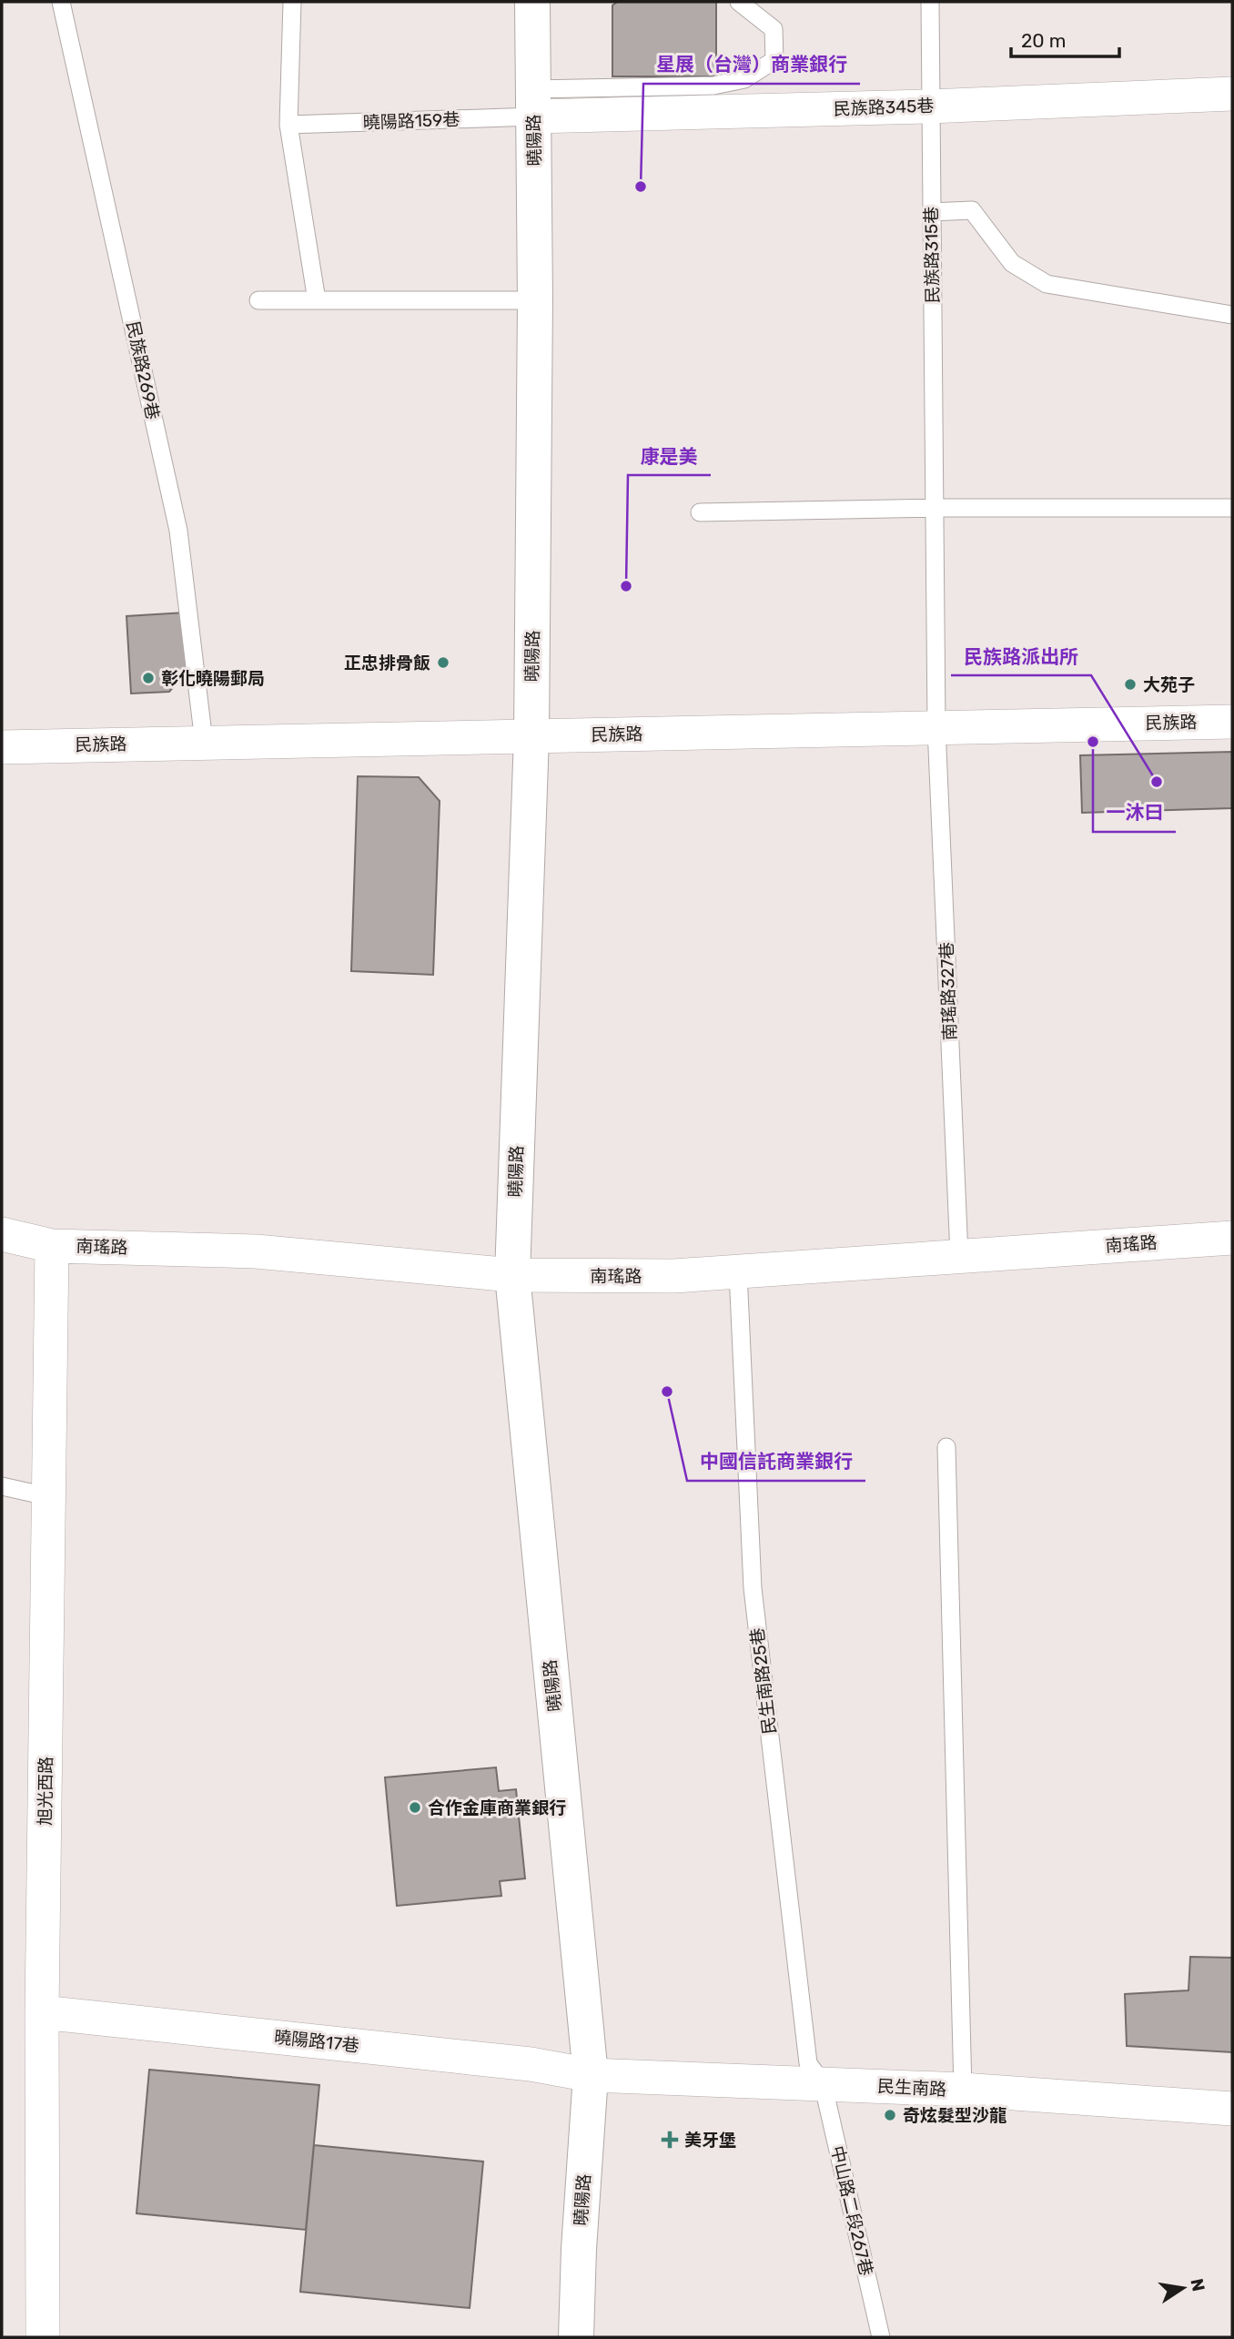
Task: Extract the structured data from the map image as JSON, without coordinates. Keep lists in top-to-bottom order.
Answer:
{
  "streets": {
    "street": [
      "民族路345巷",
      "曉陽路",
      "民族路",
      "南瑤路",
      "旭光西路",
      "曉陽路17巷",
      "民生南路"
    ],
    "lane": [
      "曉陽路159巷",
      "民族路315巷",
      "民族路269巷",
      "南瑤路327巷",
      "民生南路25巷",
      "中山路二段267巷"
    ]
  },
  "crossings": [
    ["民族路345巷", "曉陽路159巷"],
    ["民族路345巷", "曉陽路"],
    ["民族路345巷", "民族路315巷"],
    ["曉陽路159巷", "曉陽路"],
    ["曉陽路", "民族路"],
    ["曉陽路", "南瑤路"],
    ["曉陽路", "曉陽路17巷"],
    ["曉陽路", "民生南路"],
    ["民族路315巷", "民族路"],
    ["民族路315巷", "南瑤路327巷"],
    ["民族路269巷", "民族路"],
    ["民族路", "南瑤路327巷"],
    ["南瑤路327巷", "南瑤路"],
    ["南瑤路", "民生南路25巷"],
    ["南瑤路", "旭光西路"],
    ["民生南路25巷", "民生南路"],
    ["民生南路25巷", "中山路二段267巷"],
    ["旭光西路", "曉陽路17巷"],
    ["曉陽路17巷", "民生南路"],
    ["民生南路", "中山路二段267巷"]
  ],
  "places": {
    "other": [
      "星展（台灣）商業銀行",
      "康是美",
      "正忠排骨飯",
      "彰化曉陽郵局",
      "大苑子",
      "一沐曰",
      "民族路派出所",
      "中國信託商業銀行",
      "合作金庫商業銀行",
      "奇炫髮型沙龍"
    ],
    "health": ["美牙堡"]
  },
  "scale_bar": "20 m",
  "north": "right"
}
